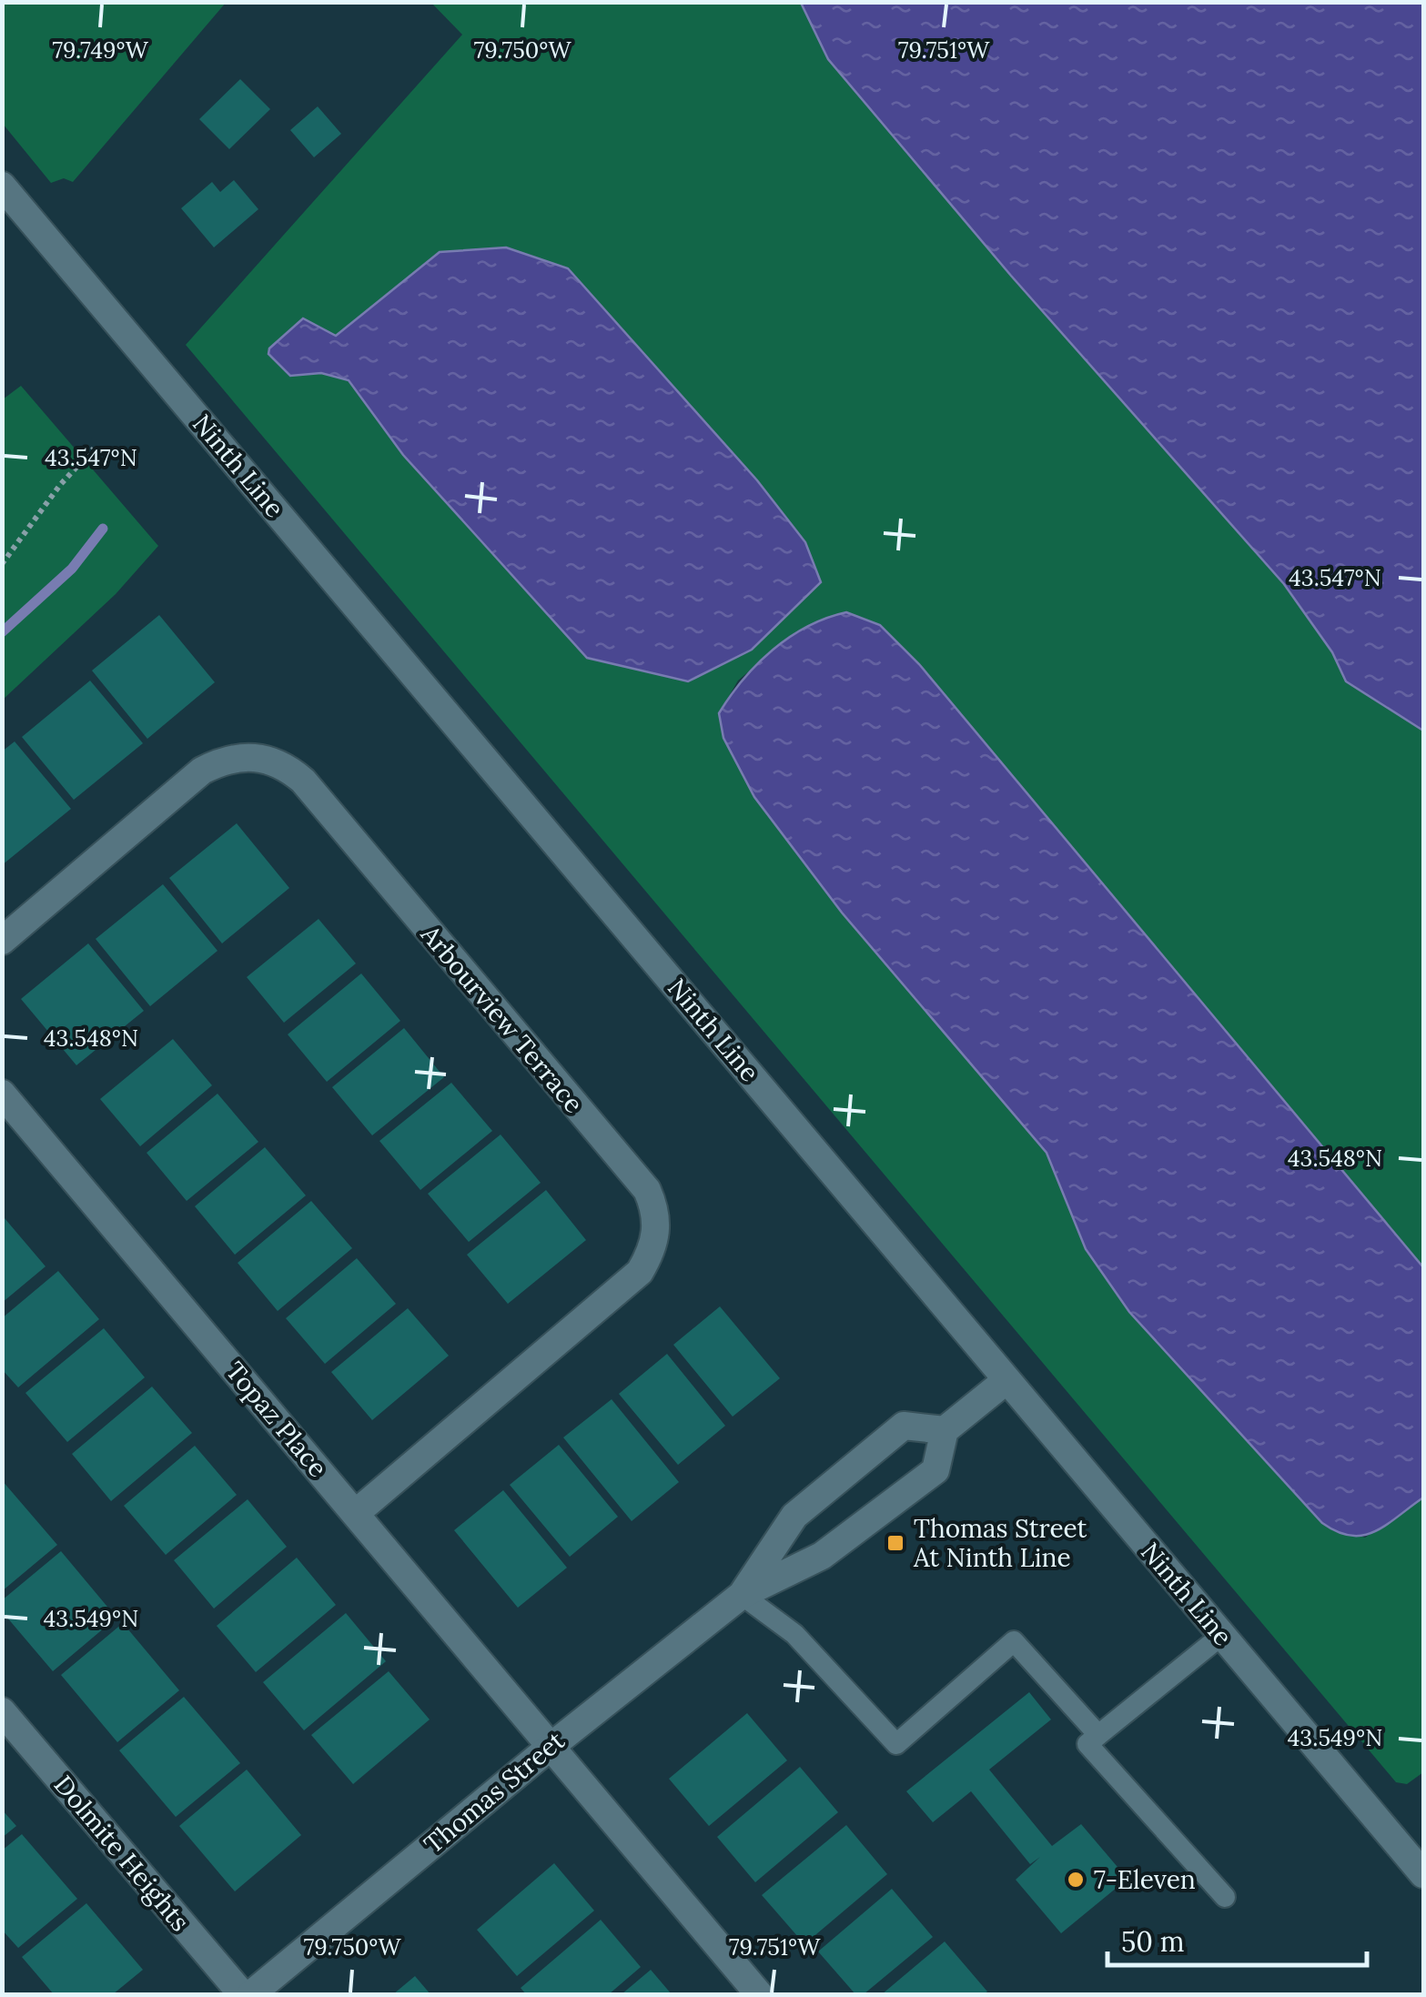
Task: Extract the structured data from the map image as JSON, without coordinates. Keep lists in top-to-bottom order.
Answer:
{
  "streets": {
    "street": [
      "Ninth Line",
      "Arbourview Terrace",
      "Topaz Place",
      "Thomas Street",
      "Dolmite Heights"
    ]
  },
  "crossings": [
    ["Arbourview Terrace", "Topaz Place"],
    ["Topaz Place", "Thomas Street"]
  ],
  "places": {
    "transit": ["Thomas Street At Ninth Line"],
    "other": ["7-Eleven"]
  },
  "scale_bar": "50 m",
  "coordinates": [
    "79.749°W",
    "79.750°W",
    "79.751°W",
    "43.547°N",
    "43.548°N",
    "43.549°N"
  ]
}
